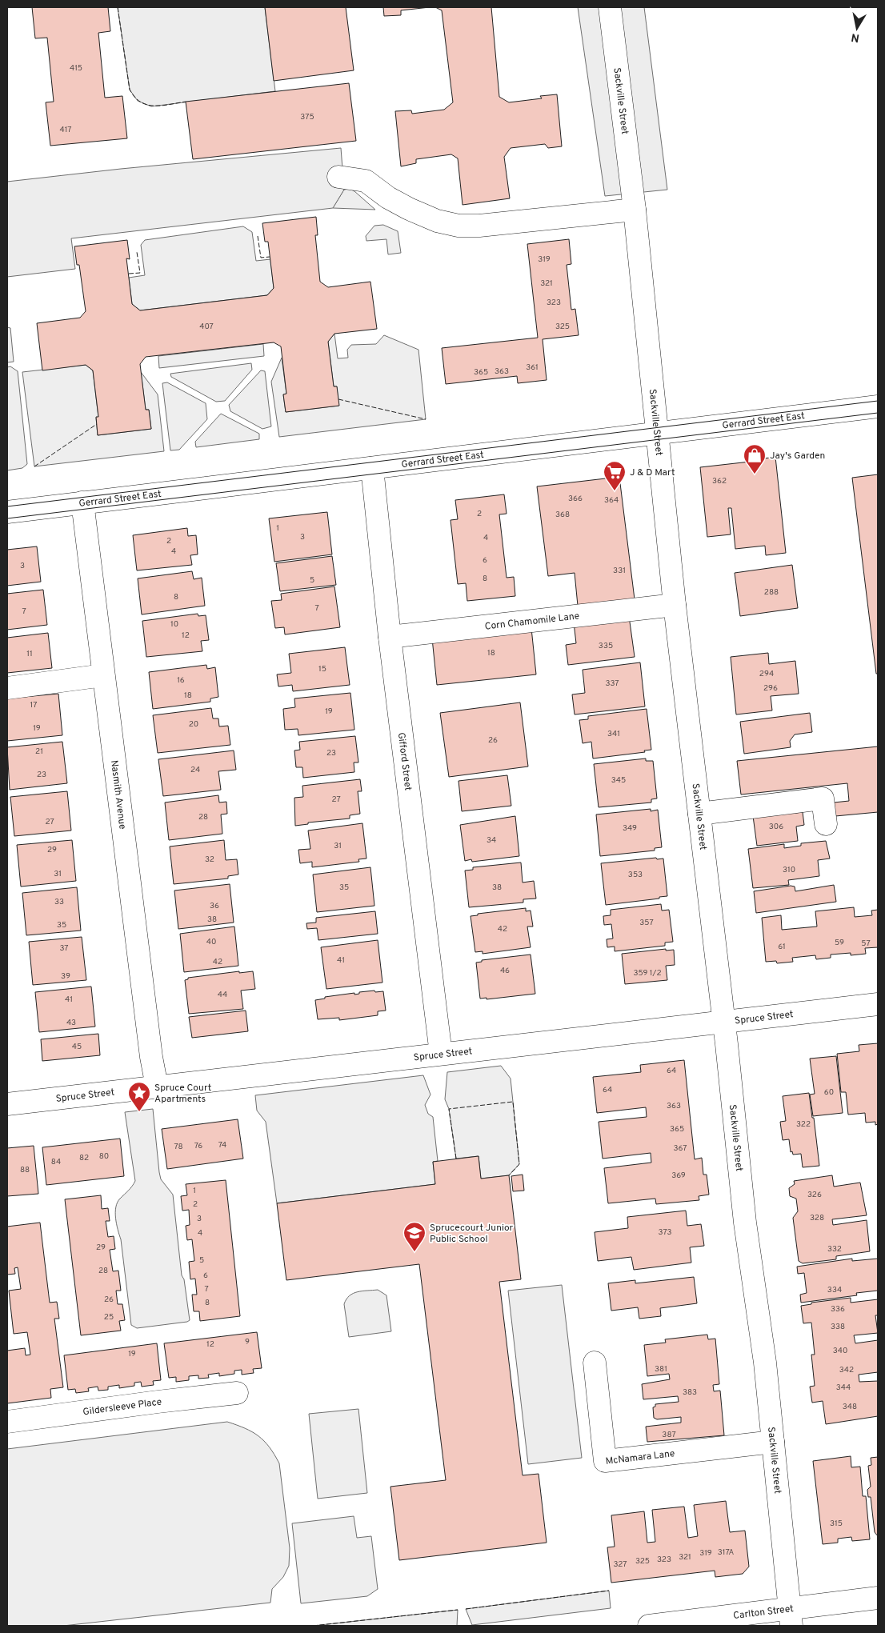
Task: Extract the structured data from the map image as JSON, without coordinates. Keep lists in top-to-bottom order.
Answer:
{
  "streets": {
    "street": [
      "Sackville Street",
      "Gerrard Street East",
      "Corn Chamomile Lane",
      "Gifford Street",
      "Nasmith Avenue",
      "Spruce Street",
      "Gildersleeve Place",
      "McNamara Lane",
      "Carlton Street"
    ]
  },
  "crossings": [
    ["Sackville Street", "Gerrard Street East"],
    ["Sackville Street", "Corn Chamomile Lane"],
    ["Sackville Street", "Spruce Street"],
    ["Sackville Street", "McNamara Lane"],
    ["Sackville Street", "Carlton Street"],
    ["Gerrard Street East", "Gifford Street"],
    ["Gerrard Street East", "Nasmith Avenue"],
    ["Corn Chamomile Lane", "Gifford Street"],
    ["Gifford Street", "Spruce Street"],
    ["Nasmith Avenue", "Spruce Street"]
  ],
  "places": {
    "shop": ["Jay's Garden"],
    "supermarket": ["J & D Mart"],
    "place": ["Spruce Court Apartments"],
    "school or university": ["Sprucecourt Junior Public School"]
  },
  "house_numbers": [
    "415",
    "375",
    "417",
    "319",
    "321",
    "323",
    "407",
    "325",
    "361",
    "363",
    "365",
    "362",
    "366",
    "364",
    "2",
    "368",
    "1",
    "3",
    "4",
    "2",
    "4",
    "6",
    "3",
    "331",
    "8",
    "5",
    "288",
    "8",
    "7",
    "7",
    "10",
    "12",
    "335",
    "18",
    "11",
    "15",
    "294",
    "16",
    "337",
    "296",
    "18",
    "17",
    "19",
    "20",
    "19",
    "341",
    "26",
    "21",
    "23",
    "24",
    "23",
    "345",
    "27",
    "28",
    "27",
    "306",
    "349",
    "34",
    "31",
    "29",
    "32",
    "310",
    "31",
    "353",
    "35",
    "38",
    "33",
    "36",
    "38",
    "357",
    "35",
    "42",
    "40",
    "59",
    "57",
    "61",
    "37",
    "41",
    "42",
    "46",
    "359 1/2",
    "39",
    "44",
    "41",
    "43",
    "45",
    "64",
    "64",
    "60",
    "363",
    "322",
    "365",
    "74",
    "76",
    "78",
    "367",
    "80",
    "82",
    "84",
    "88",
    "369",
    "1",
    "326",
    "2",
    "328",
    "3",
    "373",
    "4",
    "29",
    "332",
    "5",
    "28",
    "6",
    "7",
    "334",
    "26",
    "8",
    "336",
    "25",
    "338",
    "9",
    "12",
    "340",
    "19",
    "381",
    "342",
    "344",
    "383",
    "348",
    "387",
    "315",
    "317A",
    "319",
    "321",
    "323",
    "325",
    "327"
  ],
  "north": "bottom"
}
